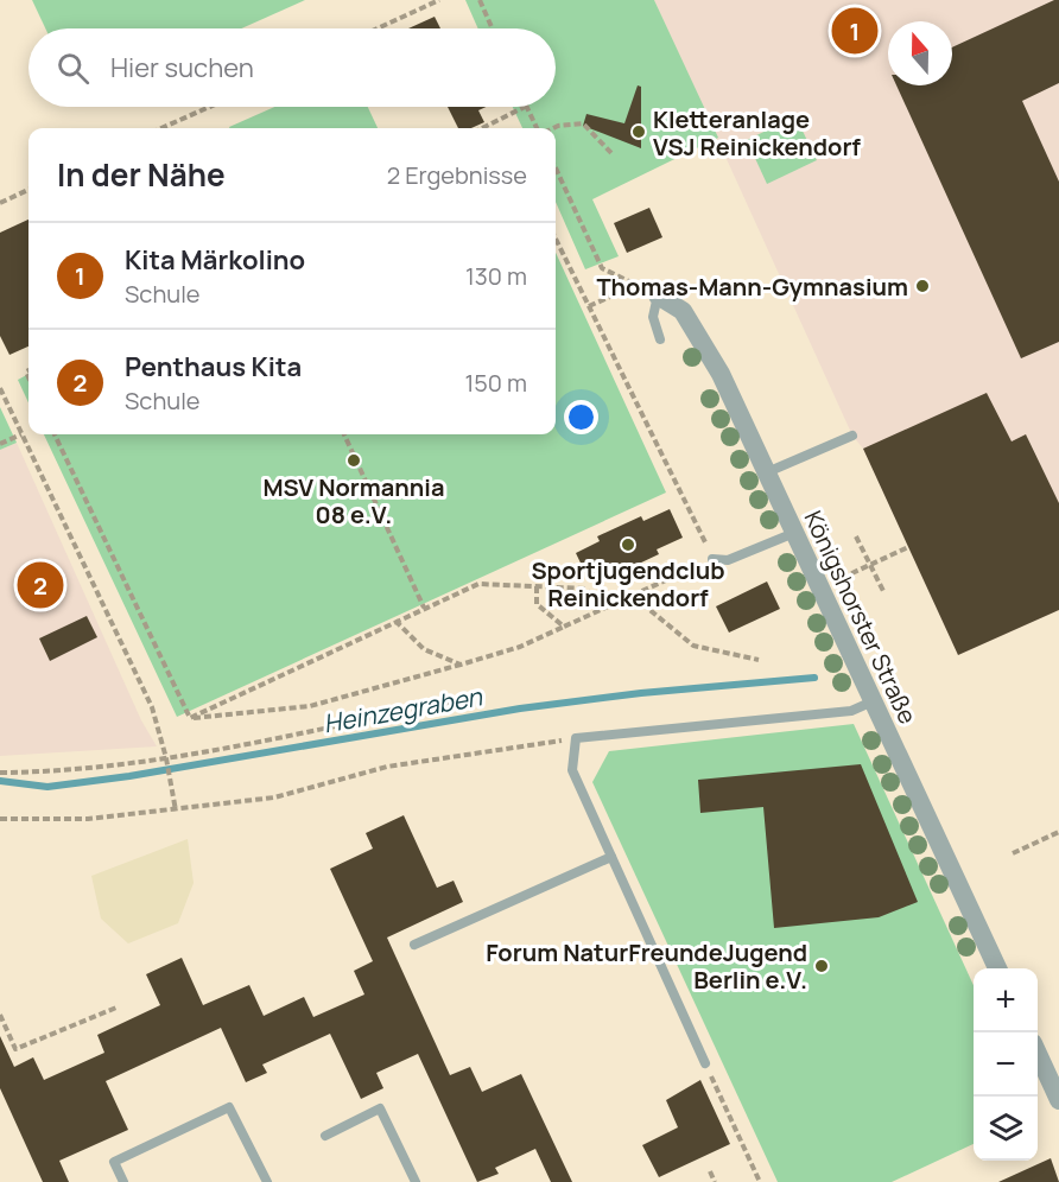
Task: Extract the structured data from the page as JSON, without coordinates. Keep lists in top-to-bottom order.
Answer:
{
  "streets": {
    "street": ["Königshorster Straße"]
  },
  "water": ["Heinzegraben"],
  "places": [
    "Kletteranlage VSJ Reinickendorf",
    "Thomas-Mann-Gymnasium",
    "MSV Normannia 08 e.V.",
    "Sportjugendclub Reinickendorf",
    "Forum NaturFreundeJugend Berlin e.V."
  ],
  "north": "top",
  "page": {
    "pins": ["1", "2"],
    "search": "Hier suchen",
    "heading": ["In der Nähe", "2 Ergebnisse"],
    "list": [
      {
        "mark": "1",
        "name": "Kita Märkolino",
        "note": "Schule",
        "value": "130 m"
      },
      {
        "mark": "2",
        "name": "Penthaus Kita",
        "note": "Schule",
        "value": "150 m"
      }
    ],
    "map_buttons": ["+", "−"]
  }
}
